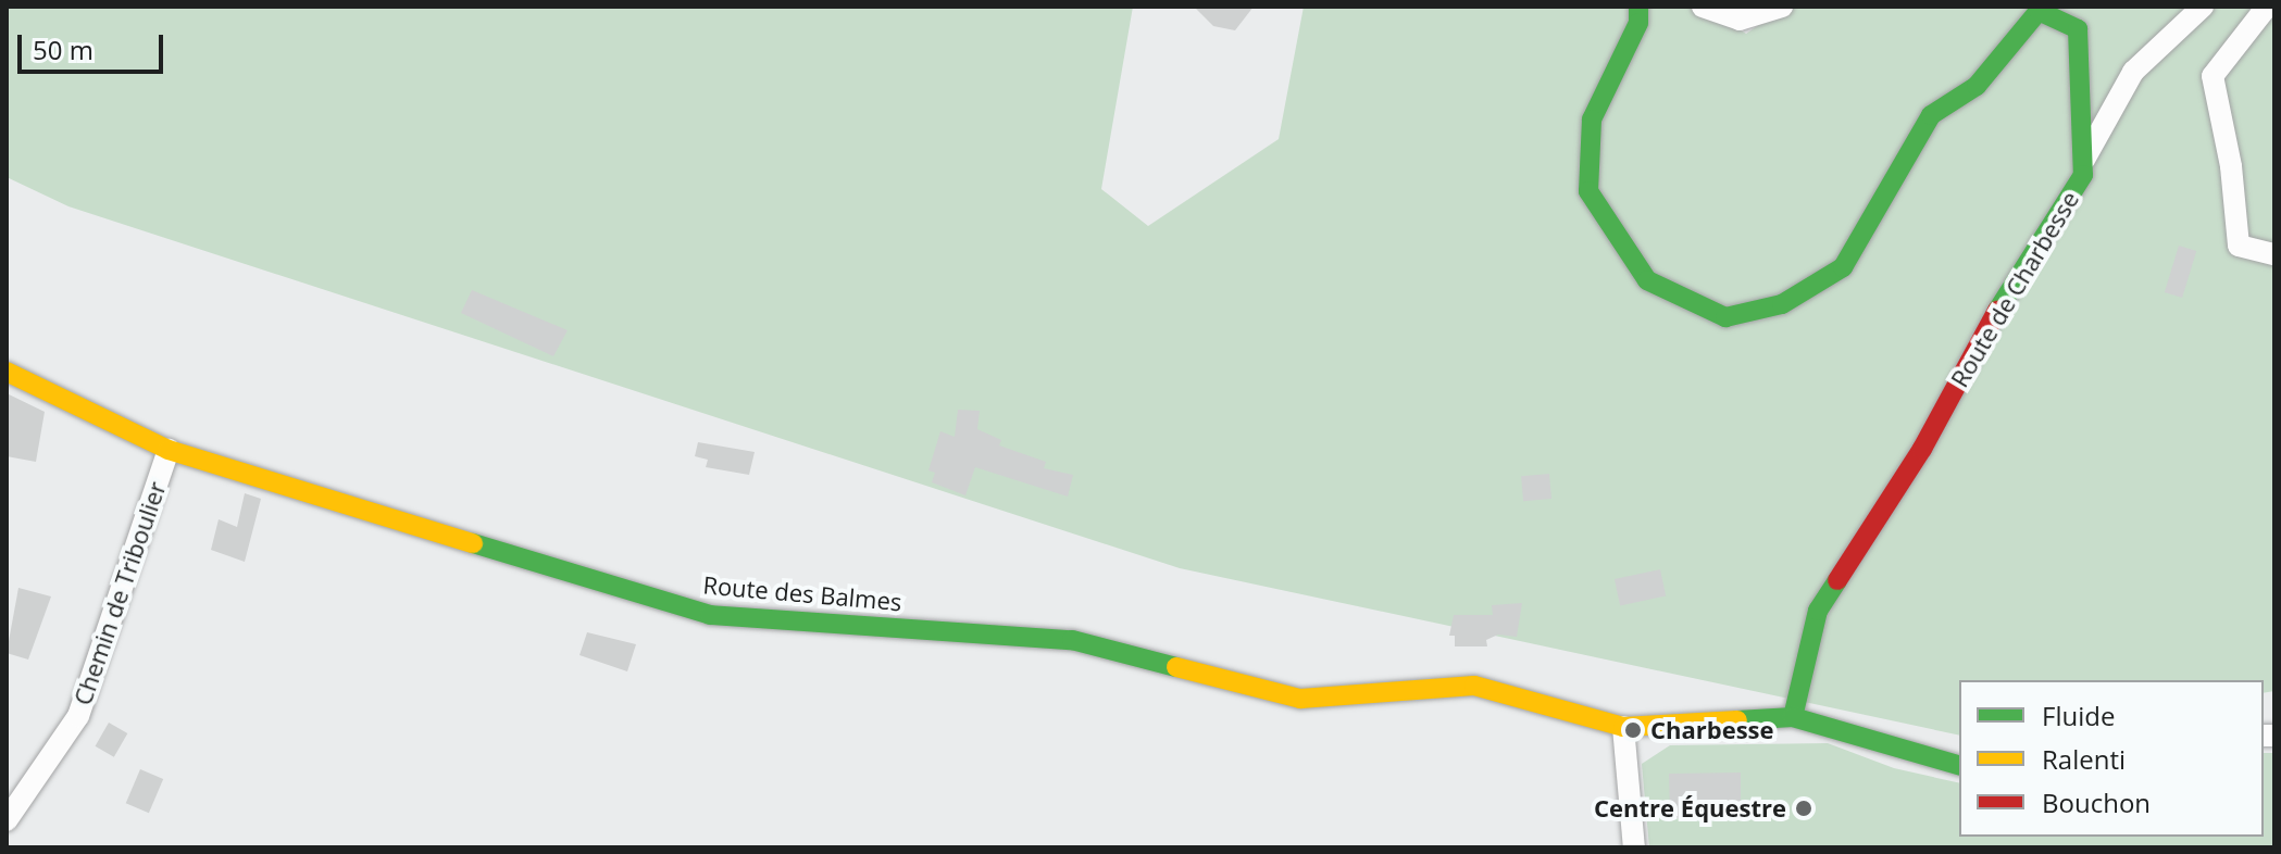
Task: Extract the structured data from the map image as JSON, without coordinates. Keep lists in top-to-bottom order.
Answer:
{
  "streets": {
    "street": ["Route de Charbesse", "Chemin de Triboulier", "Route des Balmes"]
  },
  "crossings": [
    ["Route de Charbesse", "Route des Balmes"],
    ["Chemin de Triboulier", "Route des Balmes"]
  ],
  "places": ["Charbesse", "Centre Équestre"],
  "legend": ["Fluide", "Ralenti", "Bouchon"],
  "scale_bar": "50 m"
}
